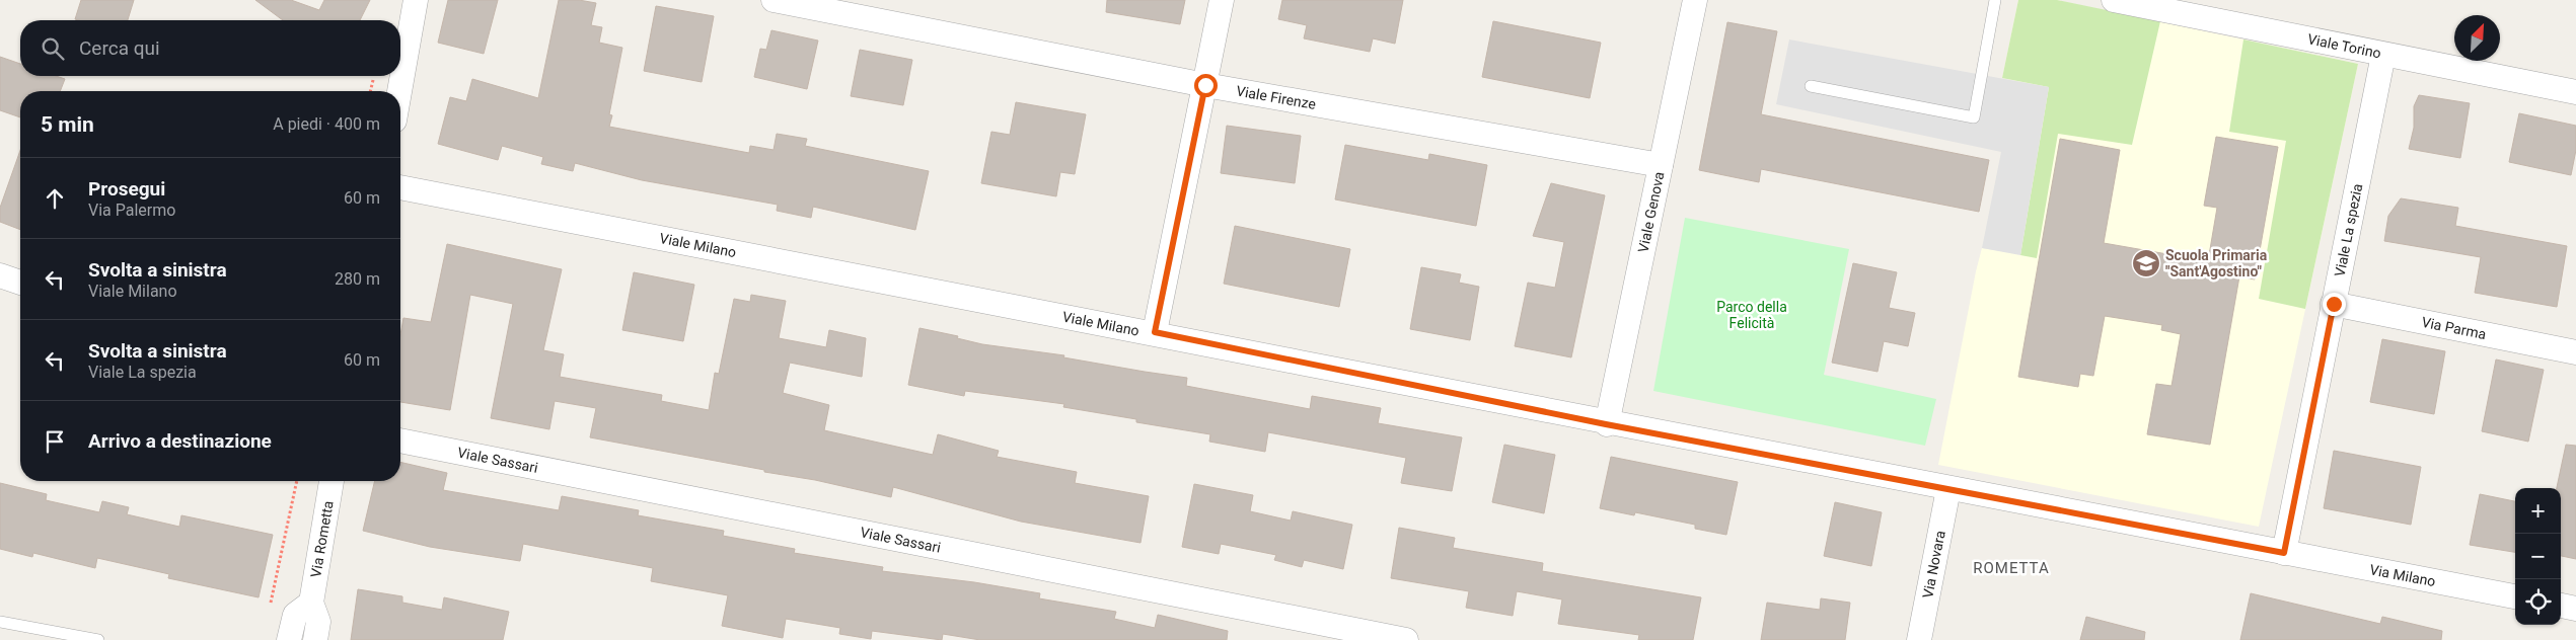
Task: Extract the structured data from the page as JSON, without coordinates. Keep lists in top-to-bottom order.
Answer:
{
  "streets": {
    "street": [
      "Viale Torino",
      "Viale Firenze",
      "Viale Genova",
      "Viale La spezia",
      "Viale Milano",
      "Via Parma",
      "Viale Sassari",
      "Via Rometta",
      "Via Novara",
      "Via Milano"
    ]
  },
  "crossings": [
    ["Viale Torino", "Viale La spezia"],
    ["Viale Firenze", "Viale Genova"],
    ["Viale Genova", "Viale Milano"],
    ["Viale La spezia", "Viale Milano"],
    ["Viale La spezia", "Via Parma"],
    ["Viale La spezia", "Via Milano"],
    ["Viale Milano", "Via Novara"],
    ["Viale Milano", "Via Milano"]
  ],
  "districts": ["ROMETTA"],
  "parks": ["Parco della Felicità"],
  "places": {
    "school or university": ["Scuola Primaria \"Sant'Agostino\""]
  },
  "north": "top right",
  "page": {
    "search": "Cerca qui",
    "heading": ["5 min", "A piedi · 400 m"],
    "list": [
      ["Prosegui", "Via Palermo", "60 m"],
      ["Svolta a sinistra", "Viale Milano", "280 m"],
      ["Svolta a sinistra", "Viale La spezia", "60 m"],
      "Arrivo a destinazione"
    ],
    "map_buttons": ["+", "−"]
  }
}
